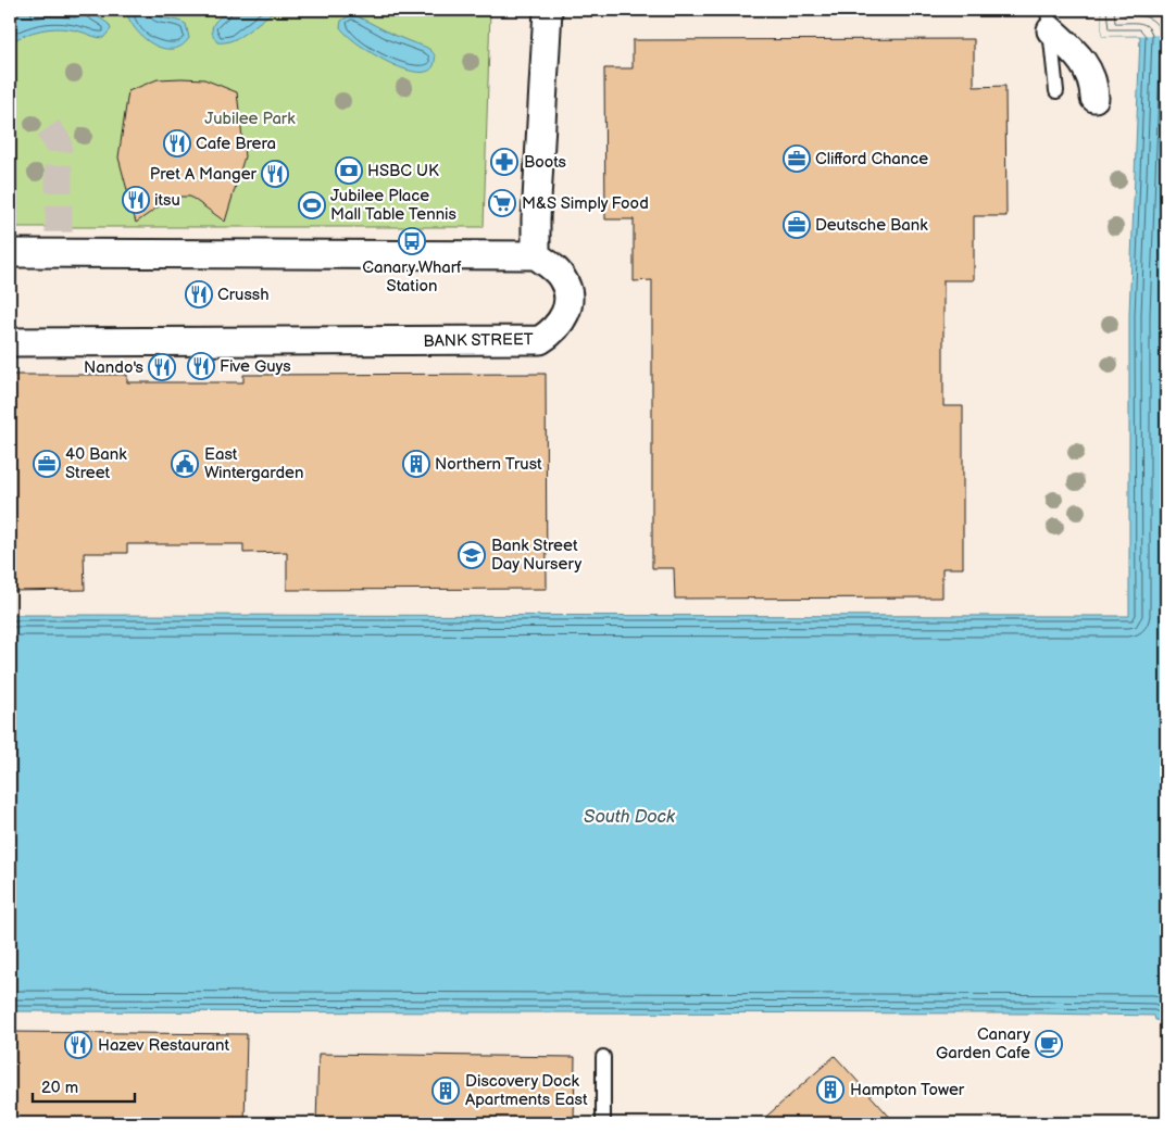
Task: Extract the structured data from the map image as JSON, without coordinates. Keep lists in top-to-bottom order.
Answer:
{
  "streets": {
    "street": ["BANK STREET"]
  },
  "water": ["South Dock"],
  "parks": ["Jubilee Park"],
  "places": {
    "restaurant": [
      "Cafe Brera",
      "Pret A Manger",
      "itsu",
      "Crussh",
      "Five Guys",
      "Nando's",
      "Hazev Restaurant"
    ],
    "office": ["Clifford Chance", "Deutsche Bank", "40 Bank Street"],
    "pharmacy": ["Boots"],
    "bank": ["HSBC UK"],
    "supermarket": ["M&S Simply Food"],
    "sports": ["Jubilee Place Mall Table Tennis"],
    "bus stop": ["Canary Wharf Station"],
    "public building": ["East Wintergarden"],
    "building": ["Northern Trust", "Hampton Tower", "Discovery Dock Apartments East"],
    "school or university": ["Bank Street Day Nursery"],
    "cafe": ["Canary Garden Cafe"]
  },
  "scale_bar": "20 m"
}
